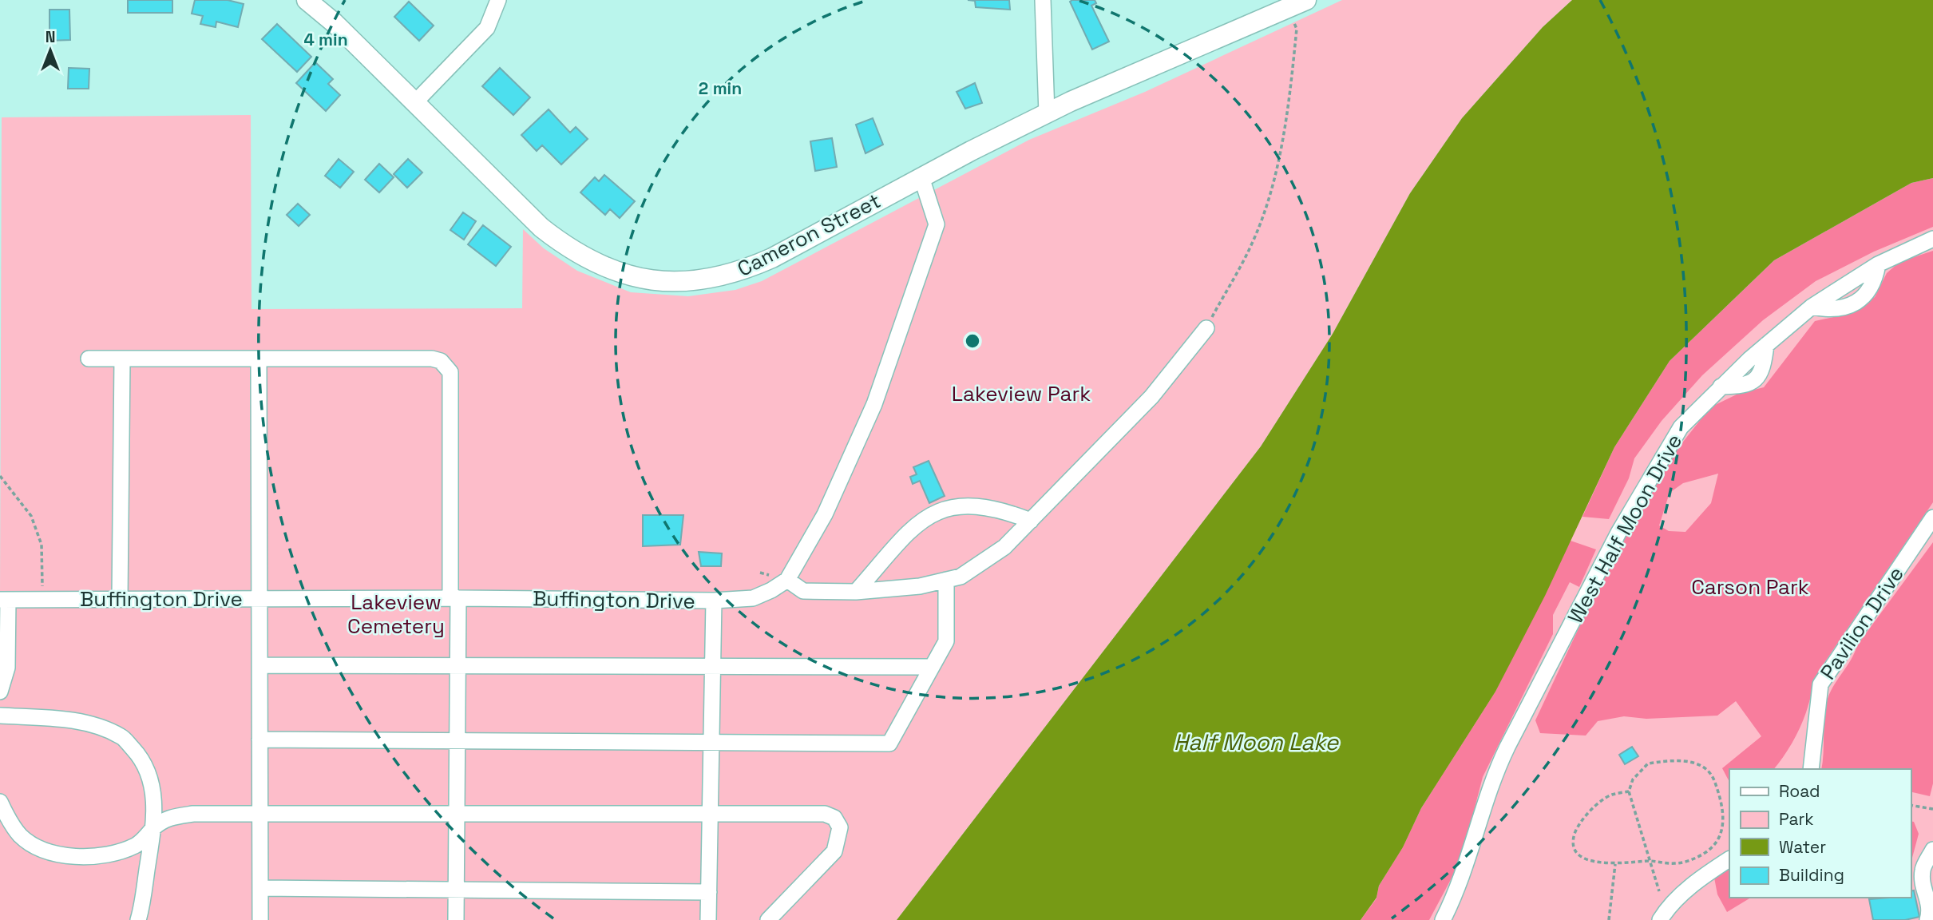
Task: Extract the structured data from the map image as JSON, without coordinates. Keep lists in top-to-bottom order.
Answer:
{
  "streets": {
    "main road": ["Cameron Street"],
    "street": ["West Half Moon Drive", "Buffington Drive", "Pavilion Drive"]
  },
  "water": ["Half Moon Lake"],
  "parks": ["Lakeview Park", "Carson Park", "Lakeview Cemetery"],
  "legend": [
    "Road",
    "Park",
    "Water",
    "Building"
  ],
  "north": "top",
  "rings": ["4 min", "2 min"]
}
